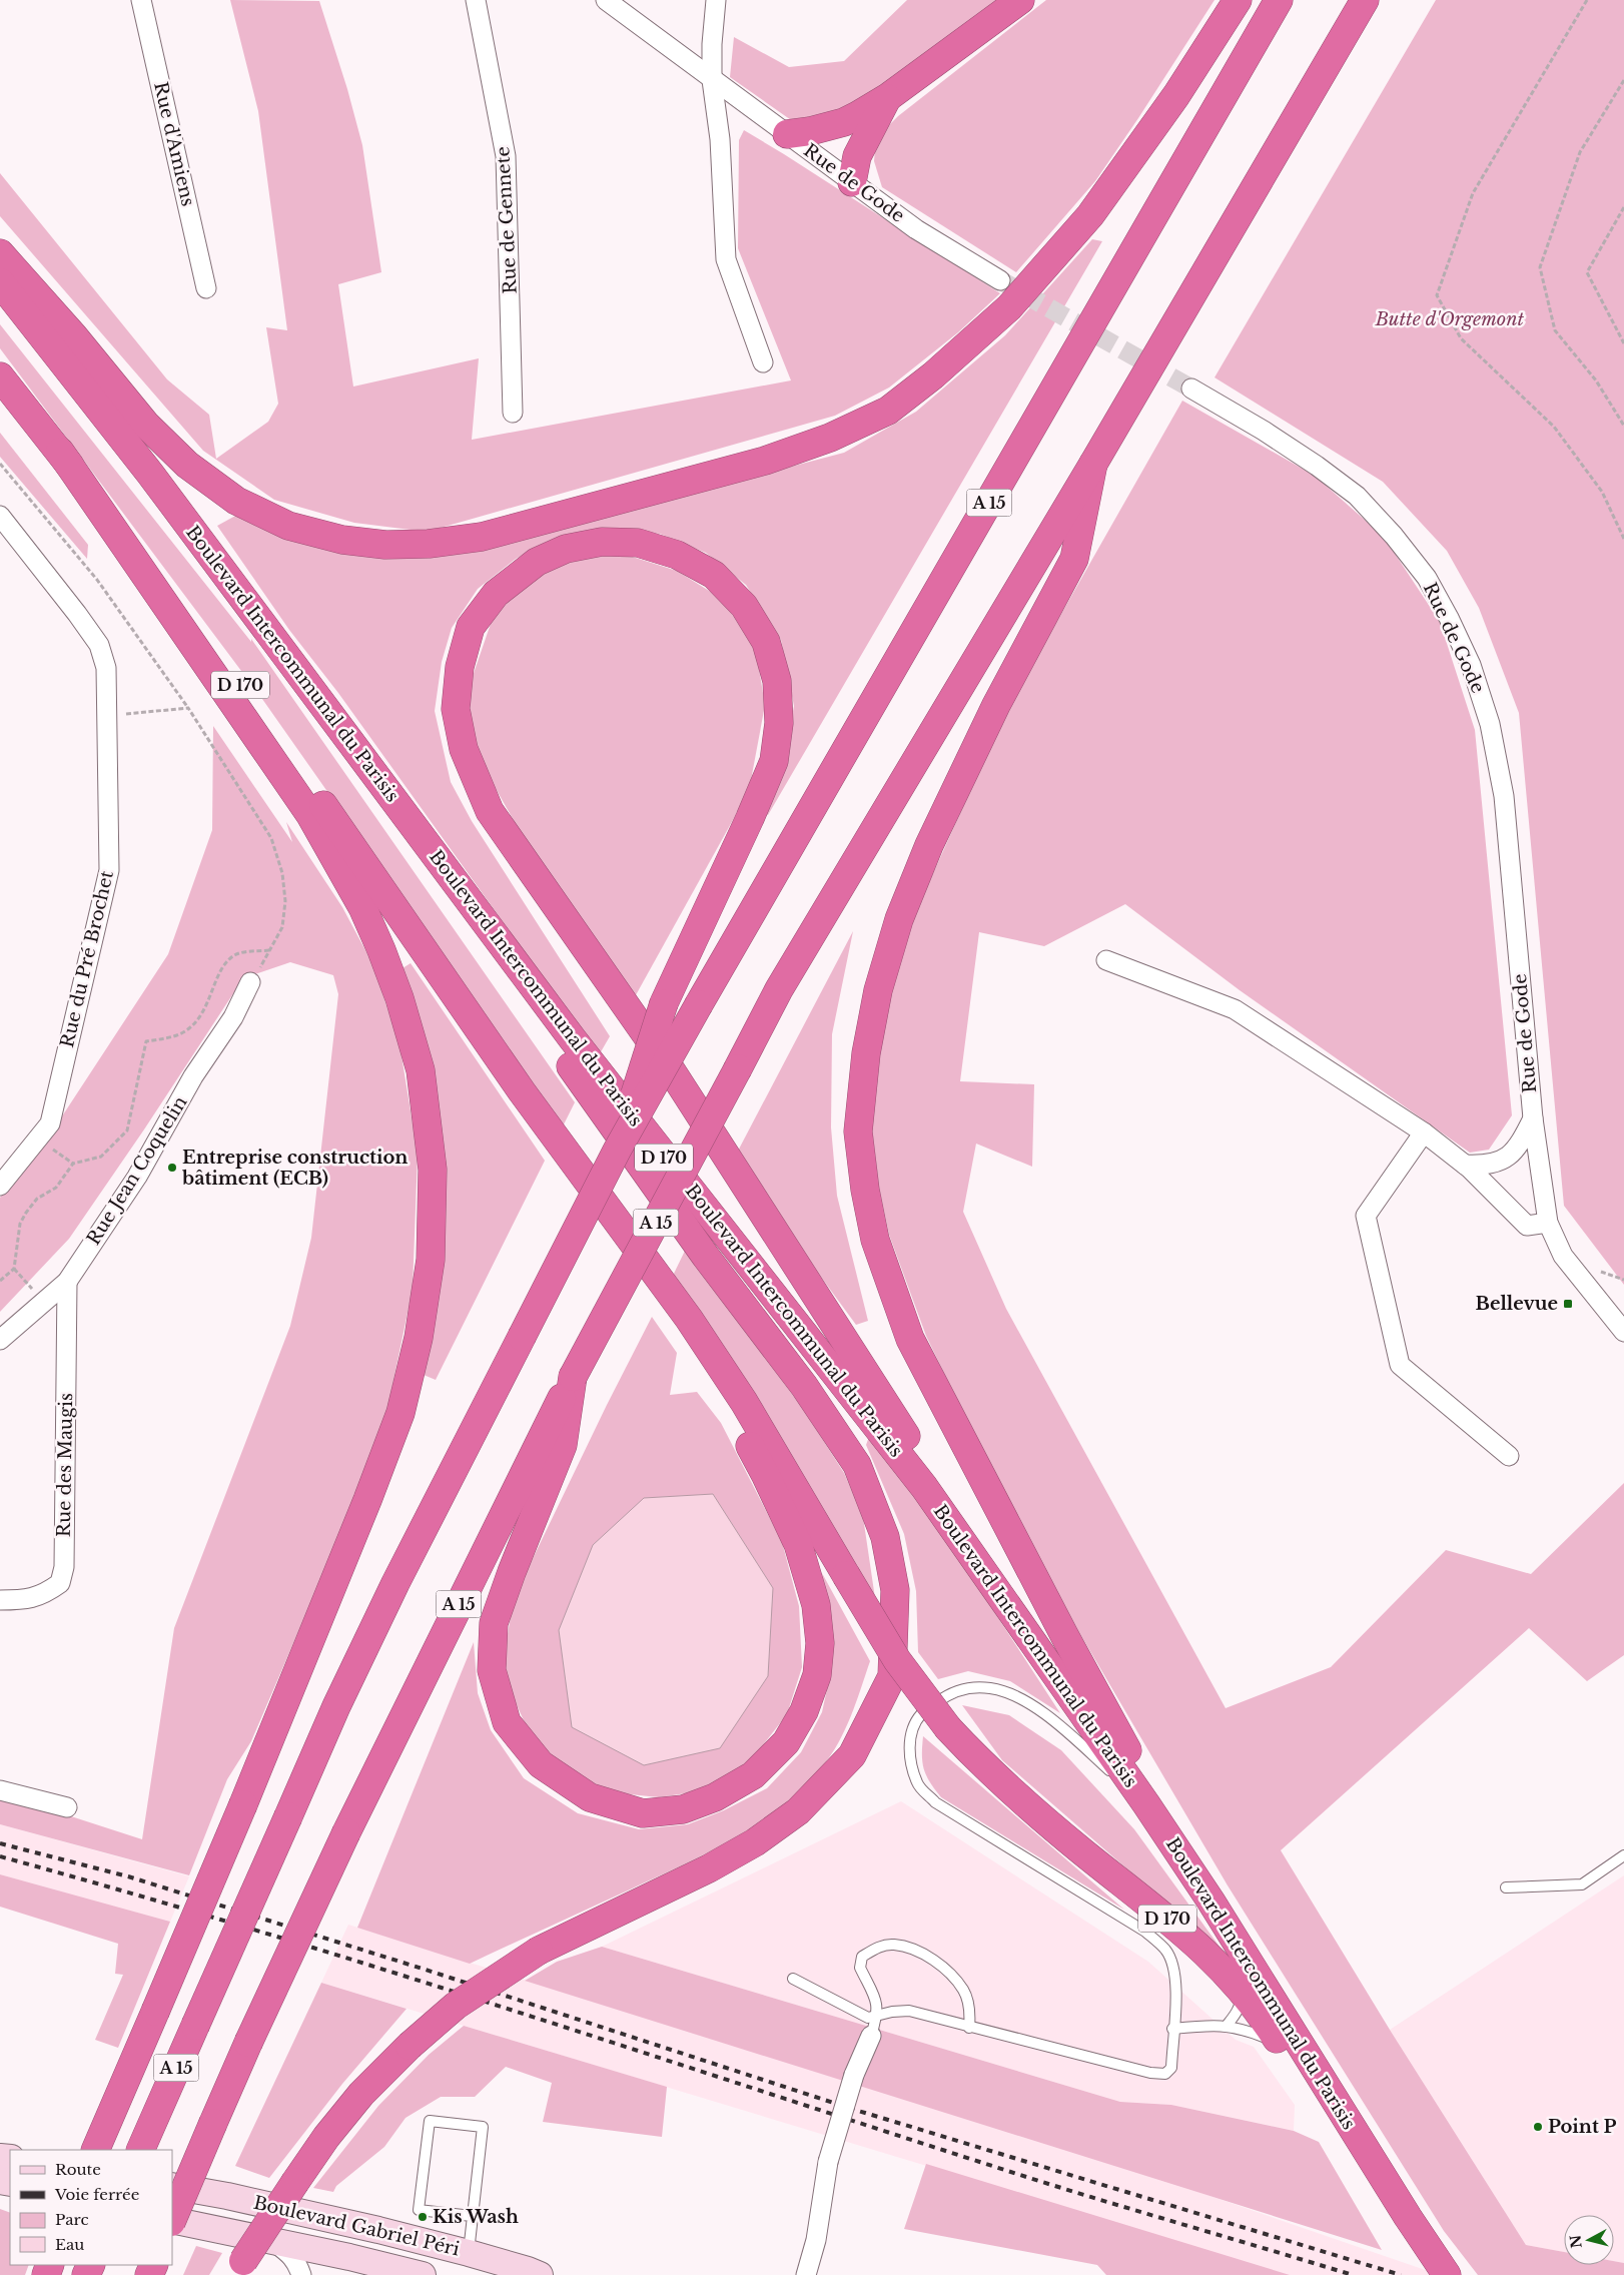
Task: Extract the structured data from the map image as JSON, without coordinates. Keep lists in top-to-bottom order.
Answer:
{
  "streets": {
    "highway": ["A 15", "Boulevard Intercommunal du Parisis", "D 170"],
    "main road": ["Boulevard Gabriel Péri"],
    "street": [
      "Rue d'Amiens",
      "Rue de Gode",
      "Rue de Gennete",
      "Rue du Pré Brochet",
      "Rue Jean Coquelin",
      "Rue des Maugis"
    ]
  },
  "crossings": [
    ["Rue Jean Coquelin", "Rue des Maugis"]
  ],
  "parks": ["Butte d'Orgemont"],
  "places": {
    "other": ["Entreprise construction bâtiment (ECB)", "Point P", "Kis Wash"],
    "transit": ["Bellevue"]
  },
  "legend": [
    "Route",
    "Voie ferrée",
    "Parc",
    "Eau"
  ],
  "north": "left"
}
